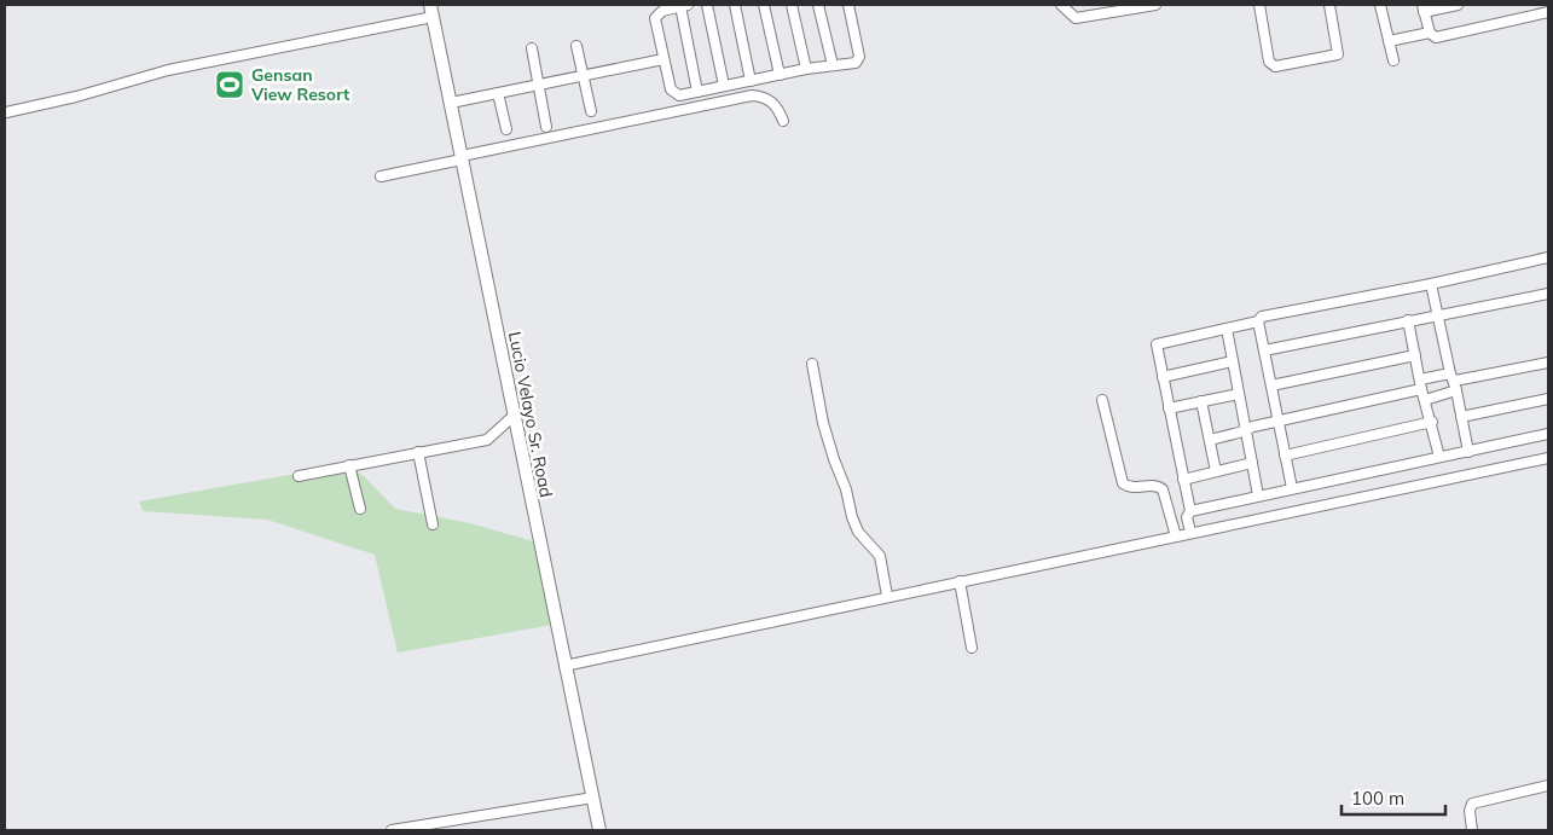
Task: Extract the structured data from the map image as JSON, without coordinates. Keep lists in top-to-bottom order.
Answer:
{
  "streets": {
    "main road": ["Lucio Velayo Sr. Road"]
  },
  "places": {
    "sports": ["Gensan View Resort"]
  },
  "scale_bar": "100 m"
}
